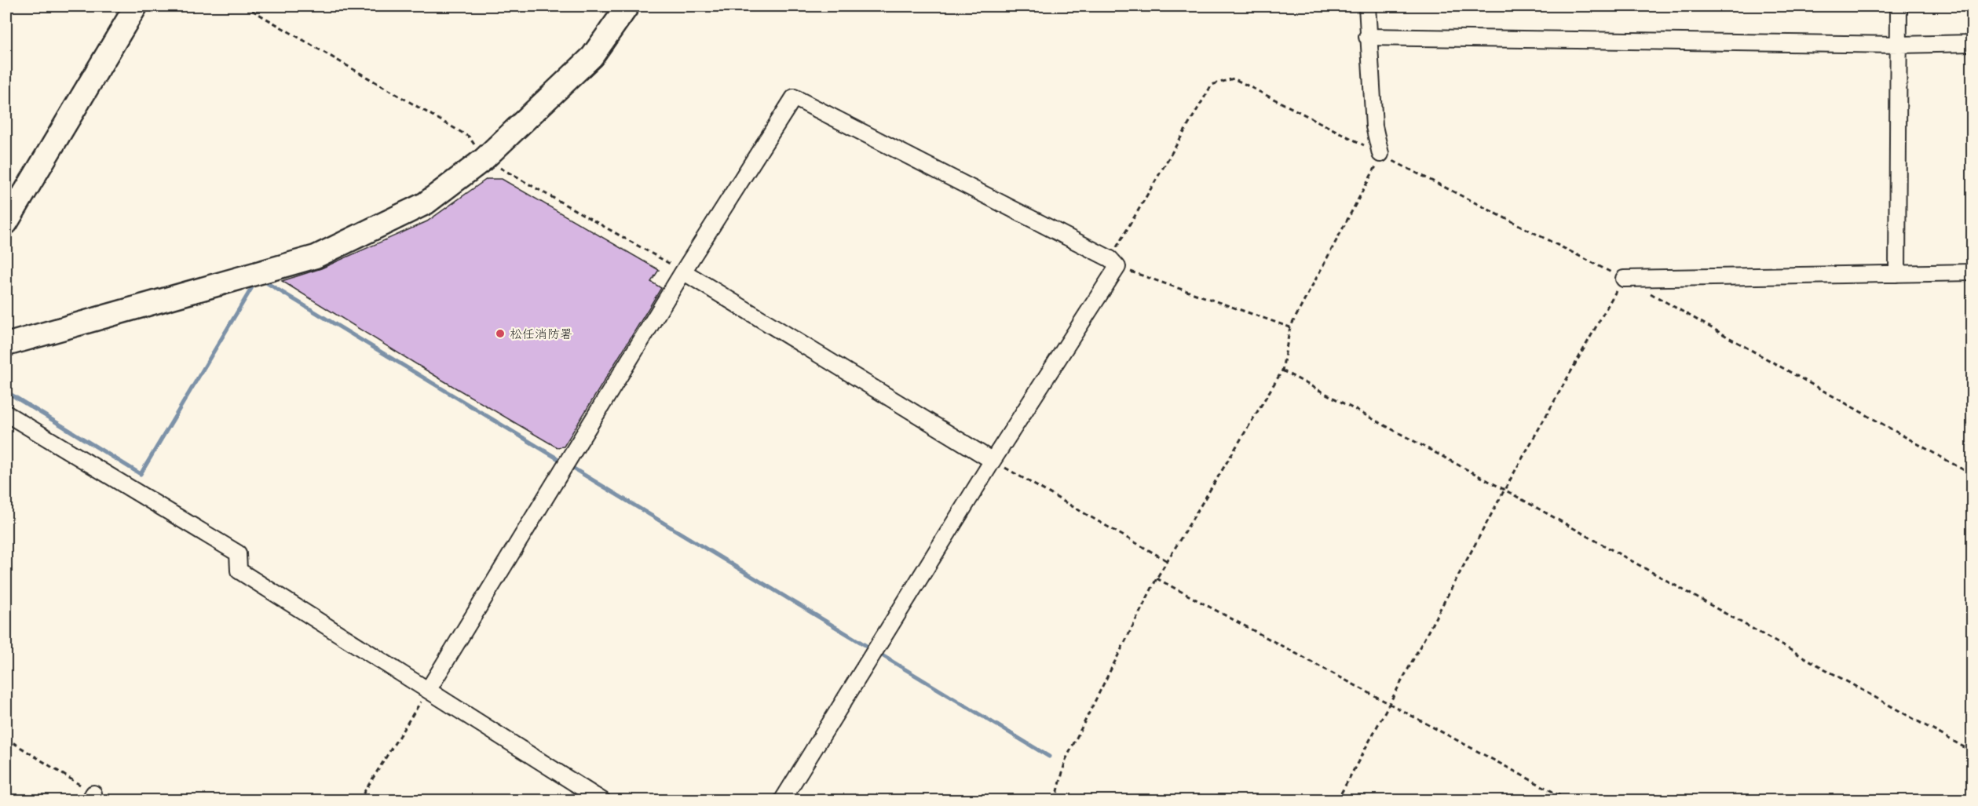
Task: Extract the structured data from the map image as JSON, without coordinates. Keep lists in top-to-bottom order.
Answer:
{
  "places": ["松任消防署"]
}
